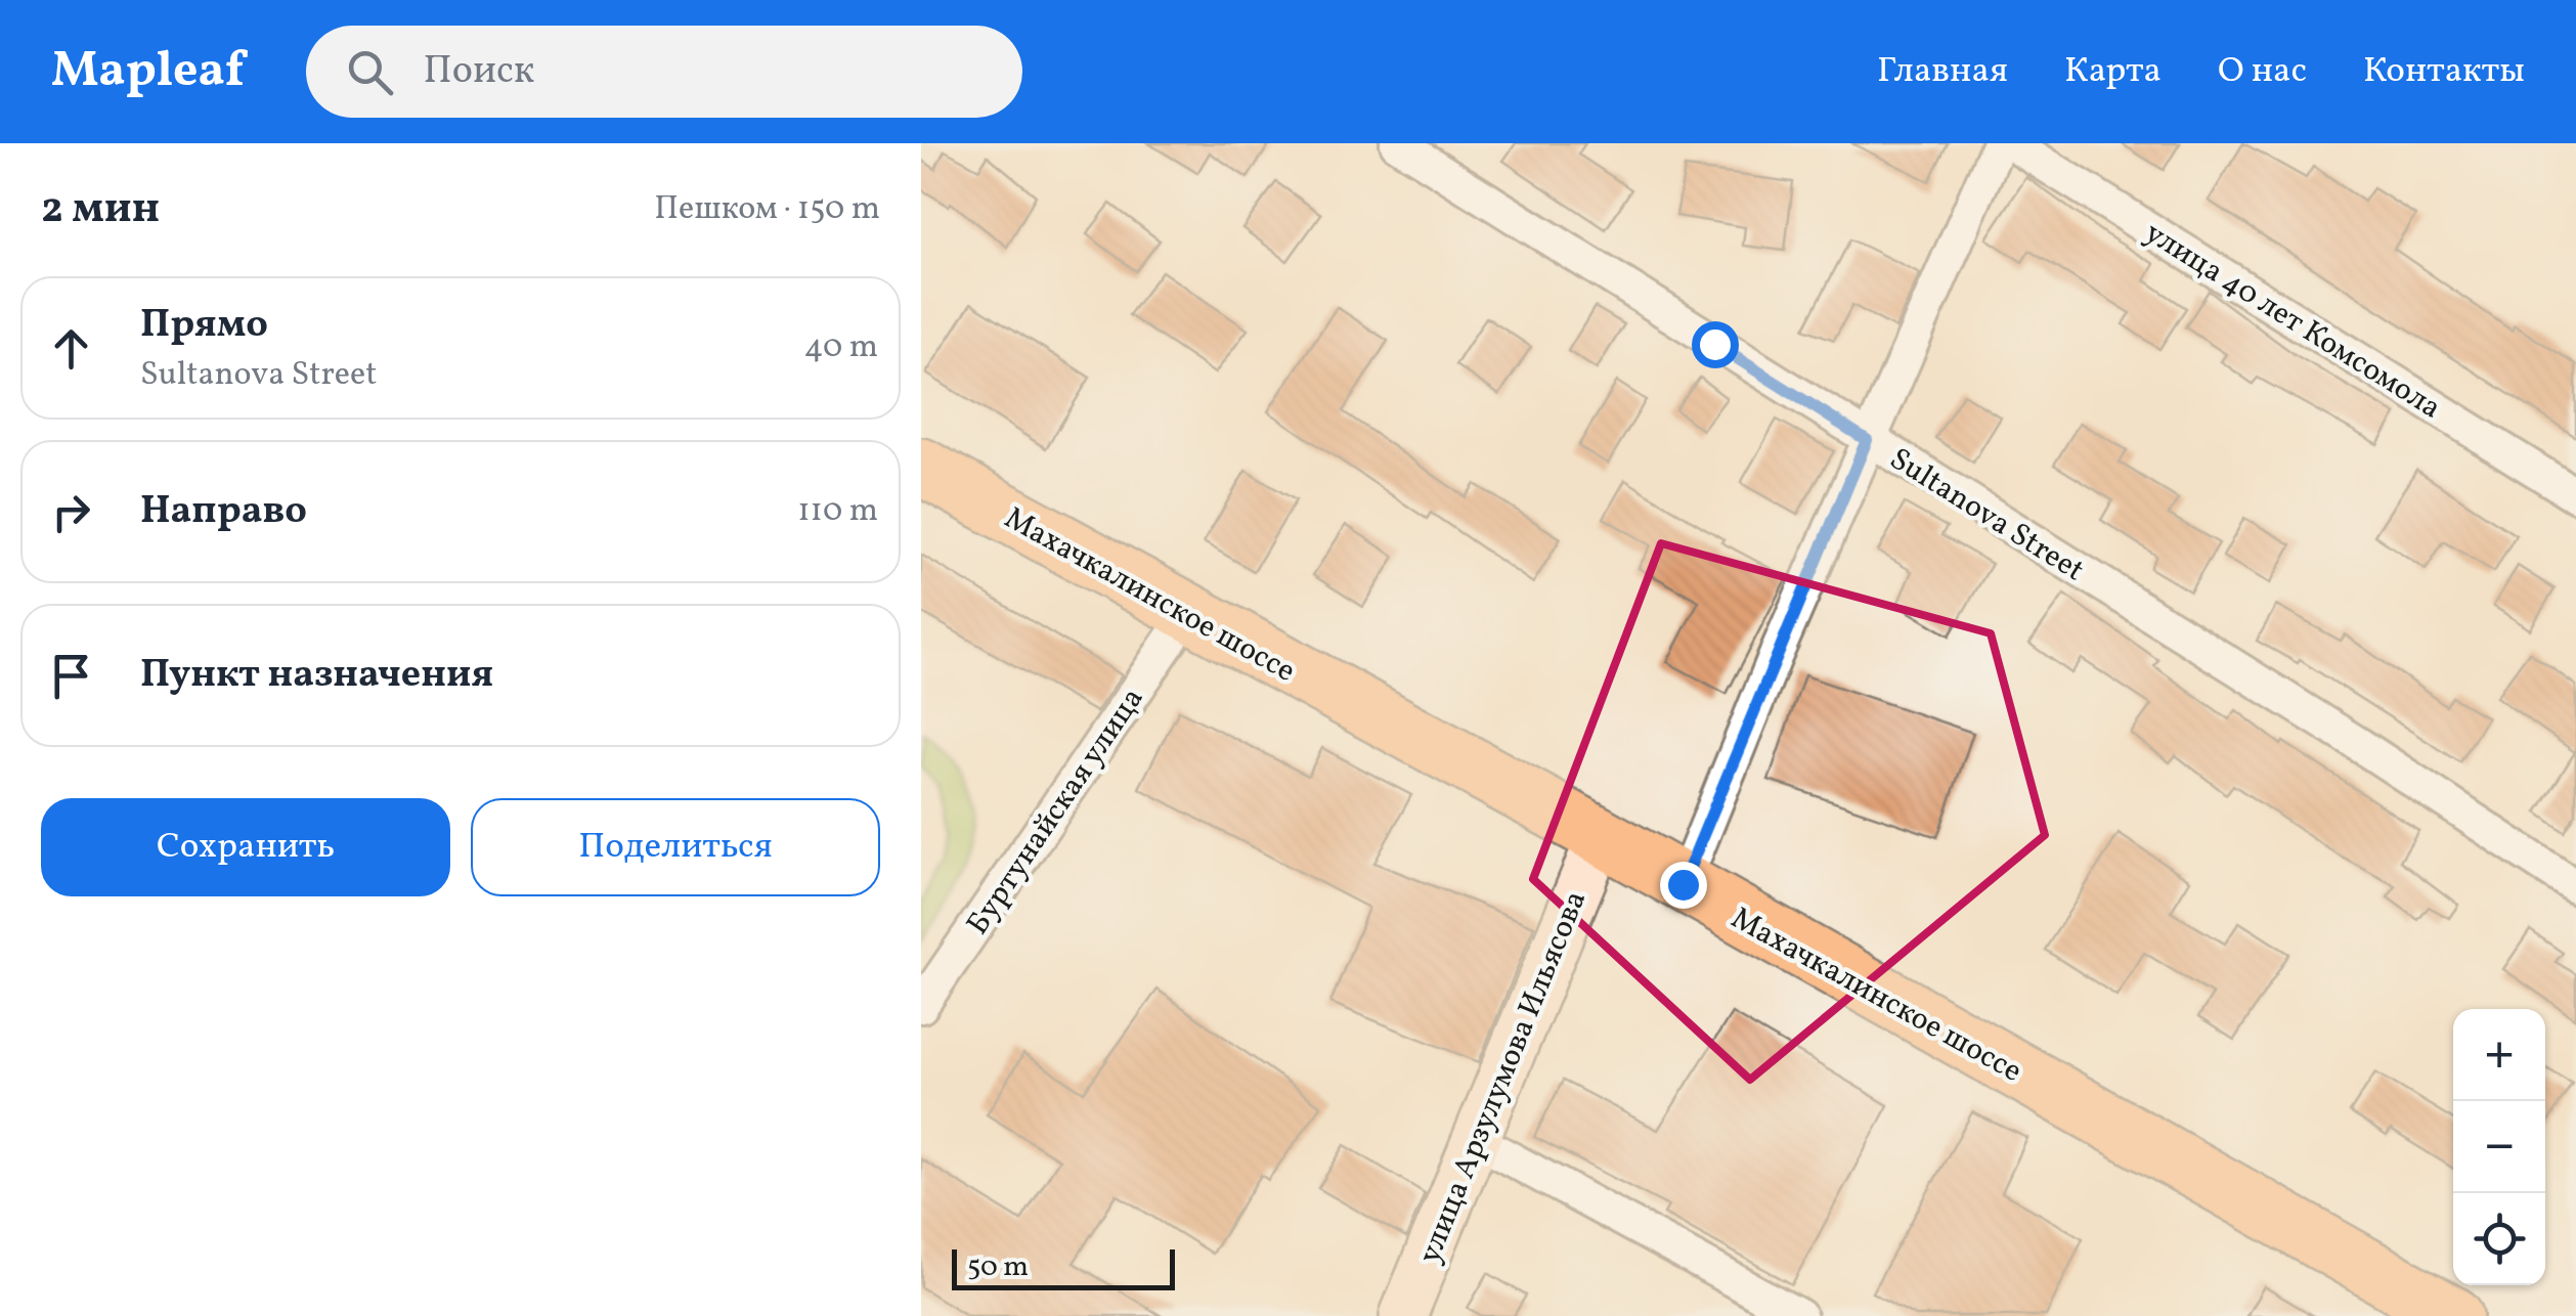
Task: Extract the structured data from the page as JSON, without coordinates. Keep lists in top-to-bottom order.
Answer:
{
  "streets": {
    "highway": ["Махачкалинское шоссе"],
    "street": [
      "улица 40 лет Комсомола",
      "Sultanova Street",
      "Буртунайская улица",
      "улица Арзулумова Ильясова"
    ]
  },
  "crossings": [
    ["Махачкалинское шоссе", "Буртунайская улица"],
    ["Махачкалинское шоссе", "улица Арзулумова Ильясова"]
  ],
  "scale_bar": "50 m",
  "page": {
    "header": "Mapleaf",
    "search": "Поиск",
    "nav": [
      "Главная",
      "Карта",
      "О нас",
      "Контакты"
    ],
    "heading": ["2 мин", "Пешком · 150 m"],
    "list": [
      ["Прямо", "Sultanova Street", "40 m"],
      ["Направо", "110 m"],
      "Пункт назначения"
    ],
    "buttons": ["Сохранить", "Поделиться"],
    "map_buttons": ["+", "−"],
    "scale": "50 m"
  }
}
